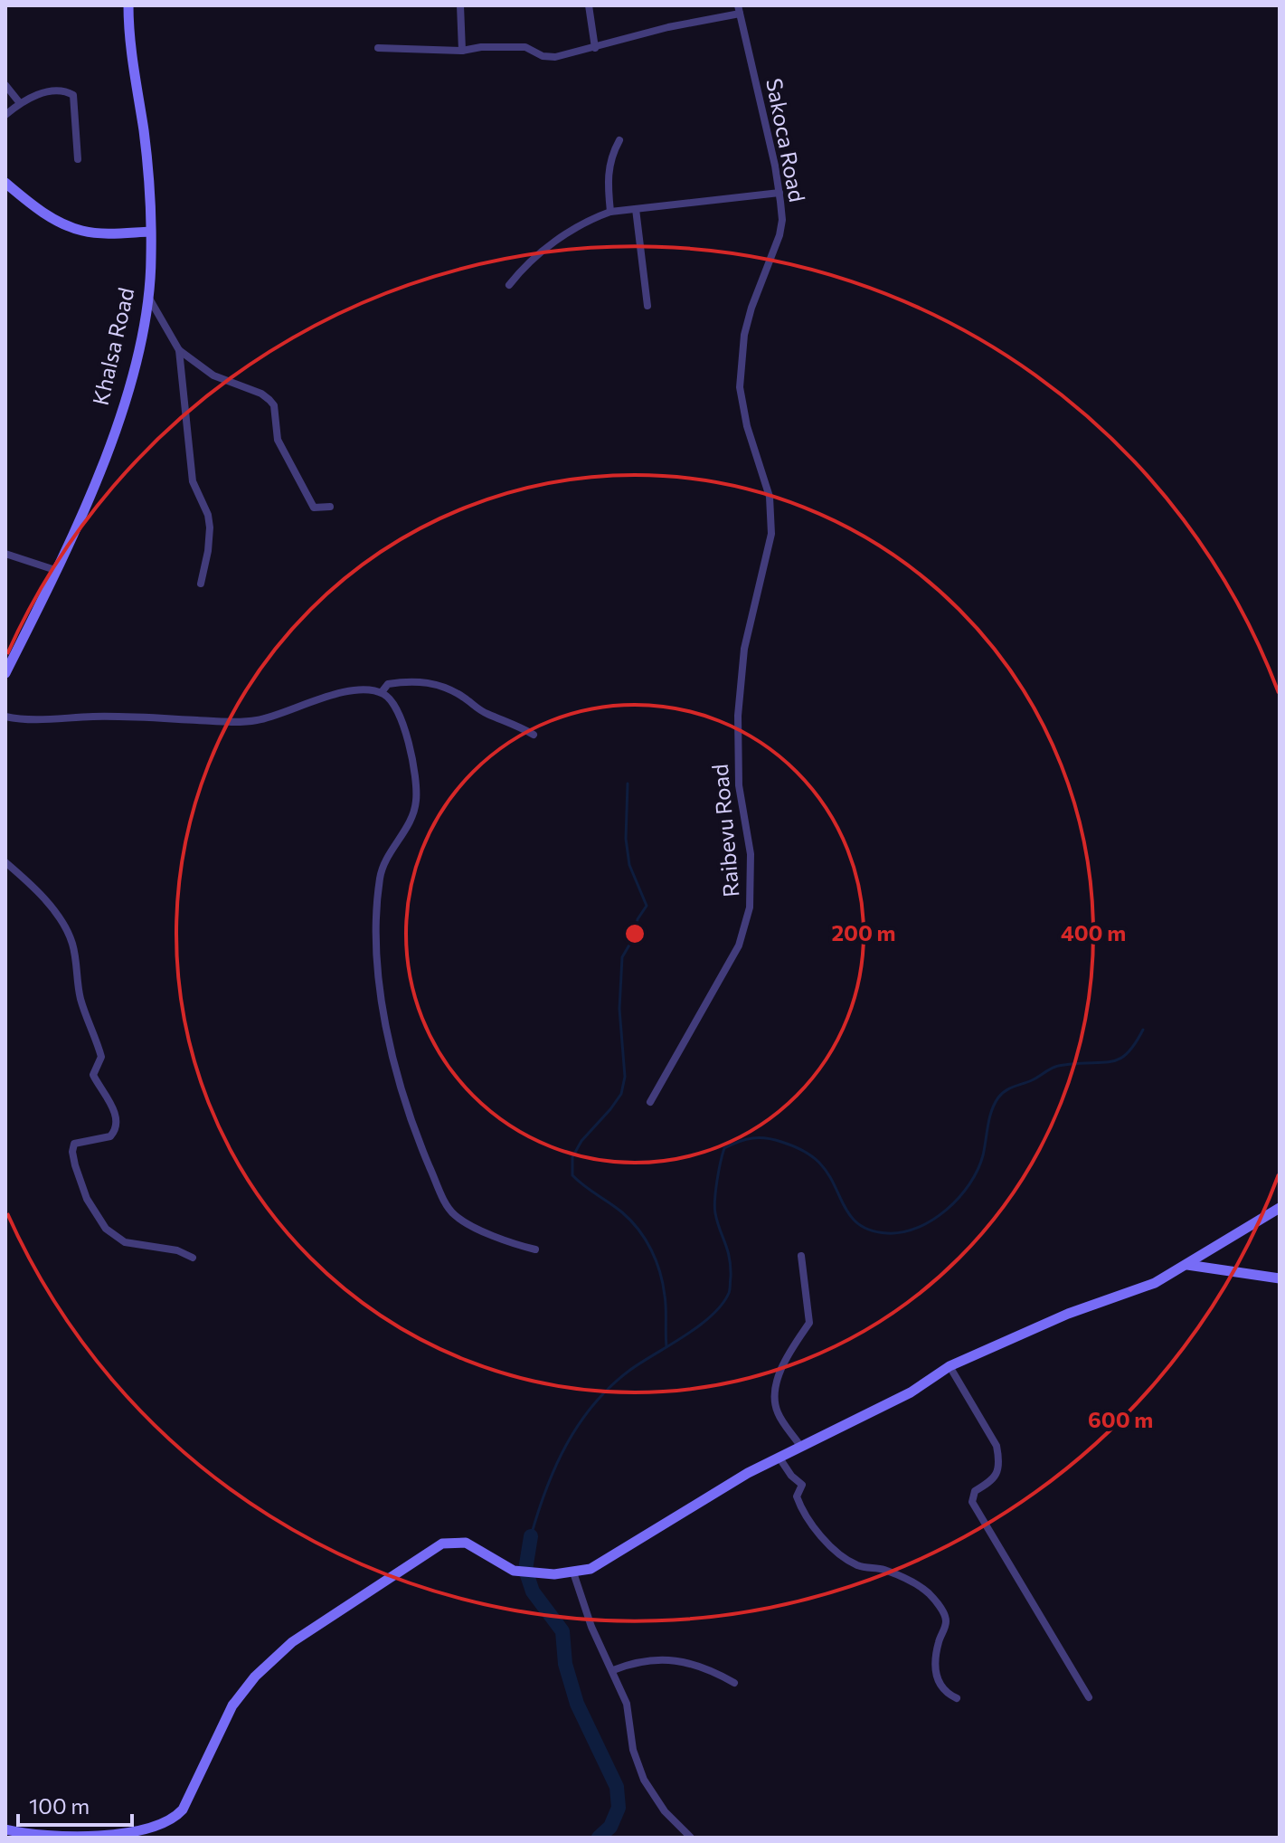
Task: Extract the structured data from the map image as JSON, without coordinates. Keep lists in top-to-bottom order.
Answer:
{
  "streets": {
    "street": ["Sakoca Road", "Khalsa Road", "Raibevu Road"]
  },
  "crossings": [
    ["Sakoca Road", "Raibevu Road"]
  ],
  "scale_bar": "100 m",
  "rings": ["200 m", "400 m", "600 m"]
}
